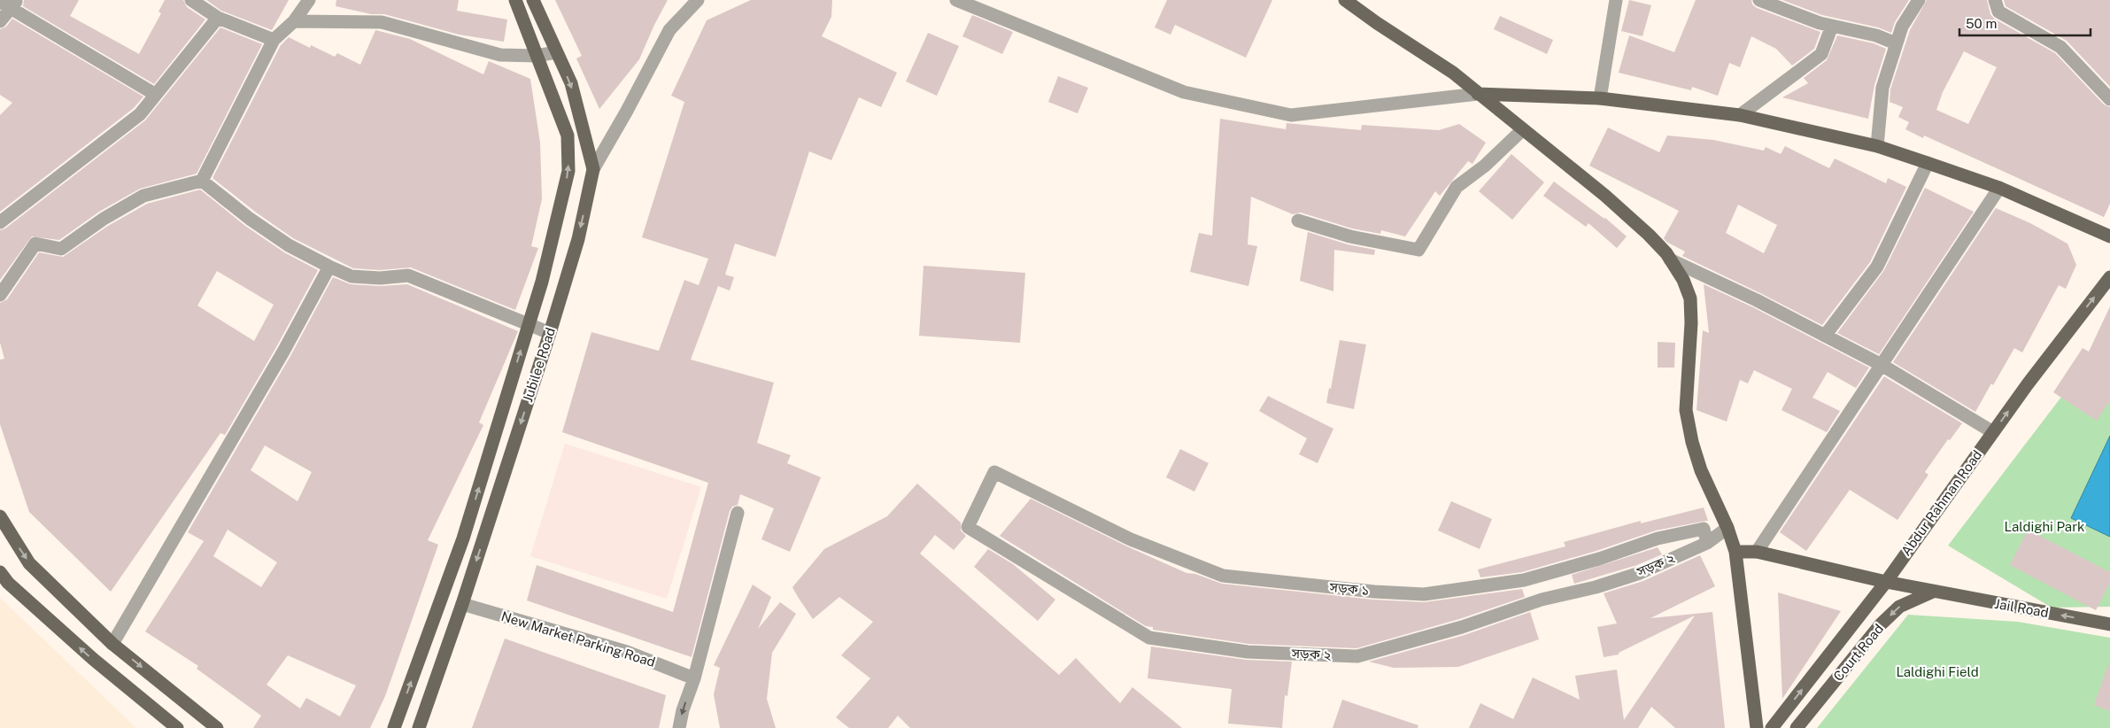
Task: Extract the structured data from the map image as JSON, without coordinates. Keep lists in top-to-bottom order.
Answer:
{
  "streets": {
    "main road": [
      "Jubilee Road",
      "Abdur Rahman Road",
      "Jail Road",
      "Court Road"
    ],
    "street": ["সড়ক ২", "সড়ক ১", "New Market Parking Road"]
  },
  "crossings": [
    ["Jubilee Road", "New Market Parking Road"],
    ["Abdur Rahman Road", "Jail Road"],
    ["সড়ক ২", "সড়ক ১"],
    ["Jail Road", "Court Road"]
  ],
  "one_way": ["Abdur Rahman Road", "Jail Road", "Court Road"],
  "parks": ["Laldighi Park", "Laldighi Field"],
  "scale_bar": "50 m"
}
